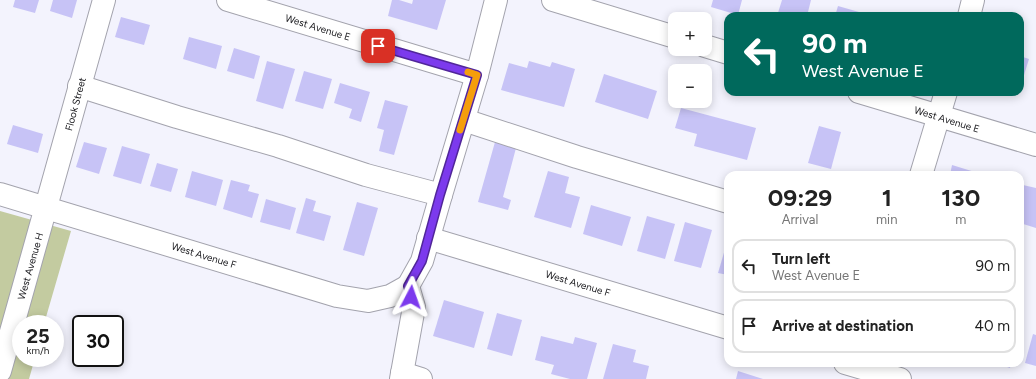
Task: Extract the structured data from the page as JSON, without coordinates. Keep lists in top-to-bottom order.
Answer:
{
  "streets": {
    "street": [
      "West Avenue E",
      "Flook Street",
      "West Avenue F",
      "West Avenue H"
    ]
  },
  "crossings": [
    ["Flook Street", "West Avenue F"],
    ["Flook Street", "West Avenue H"],
    ["West Avenue F", "West Avenue H"]
  ],
  "page": {
    "map_buttons": ["+", "−"],
    "turn": ["90 m", "West Avenue E"],
    "eta": [
      "09:29",
      "Arrival",
      "1",
      "min",
      "130",
      "m"
    ],
    "list": [
      {
        "name": "Turn left",
        "note": "West Avenue E",
        "value": "90 m"
      },
      {
        "name": "Arrive at destination",
        "value": "40 m"
      }
    ],
    "speed": "25 km/h",
    "limit": "30"
  }
}
